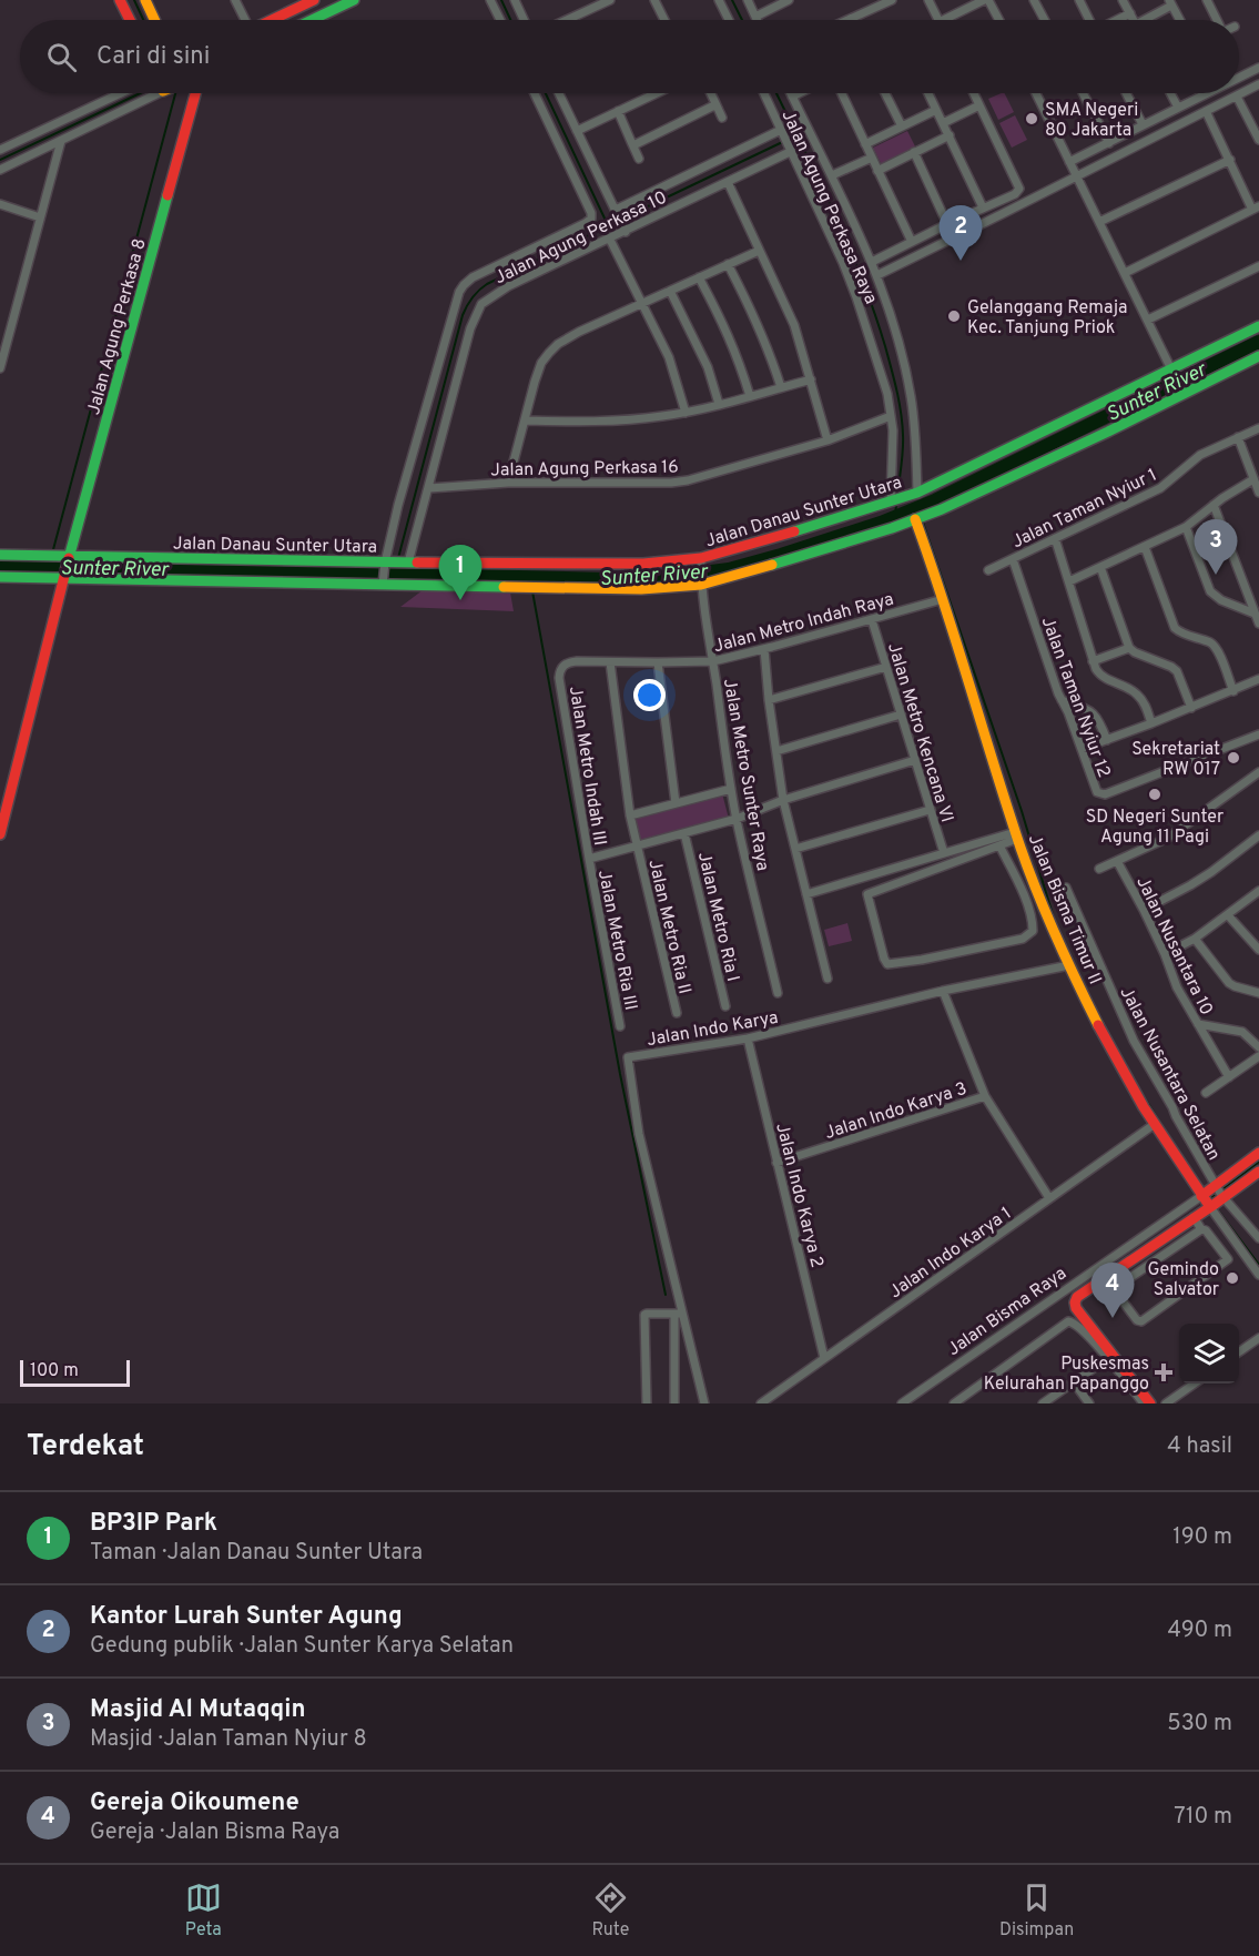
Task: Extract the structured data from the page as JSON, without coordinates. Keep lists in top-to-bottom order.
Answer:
{
  "streets": {
    "main road": [
      "Jalan Agung Perkasa 8",
      "Jalan Danau Sunter Utara",
      "Jalan Bisma Timur II",
      "Jalan Bisma Raya"
    ],
    "street": [
      "Jalan Agung Perkasa Raya",
      "Jalan Agung Perkasa 10",
      "Jalan Agung Perkasa 16",
      "Jalan Taman Nyiur 1",
      "Jalan Metro Indah Raya",
      "Jalan Taman Nyiur 12",
      "Jalan Metro Kencana VI",
      "Jalan Metro Indah III",
      "Jalan Metro Sunter Raya",
      "Jalan Metro Ria I",
      "Jalan Metro Ria II",
      "Jalan Metro Ria III",
      "Jalan Nusantara 10",
      "Jalan Indo Karya",
      "Jalan Nusantara Selatan",
      "Jalan Indo Karya 3",
      "Jalan Indo Karya 2",
      "Jalan Indo Karya 1"
    ]
  },
  "crossings": [
    ["Jalan Agung Perkasa Raya", "Jalan Agung Perkasa 10"],
    ["Jalan Agung Perkasa Raya", "Jalan Agung Perkasa 16"],
    ["Jalan Agung Perkasa Raya", "Jalan Danau Sunter Utara"],
    ["Jalan Agung Perkasa 10", "Jalan Agung Perkasa 16"],
    ["Jalan Agung Perkasa 10", "Jalan Danau Sunter Utara"],
    ["Jalan Agung Perkasa 8", "Jalan Danau Sunter Utara"],
    ["Jalan Taman Nyiur 1", "Jalan Taman Nyiur 12"],
    ["Jalan Danau Sunter Utara", "Jalan Metro Sunter Raya"],
    ["Jalan Metro Indah Raya", "Jalan Metro Kencana VI"],
    ["Jalan Metro Indah Raya", "Jalan Metro Indah III"],
    ["Jalan Metro Indah Raya", "Jalan Metro Sunter Raya"],
    ["Jalan Metro Indah Raya", "Jalan Bisma Timur II"],
    ["Jalan Metro Indah Raya", "Jalan Metro Ria II"],
    ["Jalan Metro Indah III", "Jalan Metro Ria III"],
    ["Jalan Bisma Timur II", "Jalan Indo Karya"],
    ["Jalan Bisma Timur II", "Jalan Nusantara Selatan"],
    ["Jalan Bisma Timur II", "Jalan Indo Karya 1"],
    ["Jalan Bisma Timur II", "Jalan Bisma Raya"],
    ["Jalan Indo Karya", "Jalan Indo Karya 2"],
    ["Jalan Nusantara Selatan", "Jalan Bisma Raya"],
    ["Jalan Indo Karya 3", "Jalan Indo Karya 2"],
    ["Jalan Indo Karya 2", "Jalan Indo Karya 1"]
  ],
  "water": ["Sunter River"],
  "places": {
    "other": [
      "SMA Negeri 80 Jakarta",
      "Gelanggang Remaja Kec. Tanjung Priok",
      "Sekretariat RW 017",
      "SD Negeri Sunter Agung 11 Pagi",
      "Gemindo Salvator"
    ],
    "health": ["Puskesmas Kelurahan Papanggo"]
  },
  "scale_bar": "100 m",
  "page": {
    "search": "Cari di sini",
    "pins": [
      "2",
      "3",
      "1",
      "4"
    ],
    "scale": "100 m",
    "heading": ["Terdekat", "4 hasil"],
    "list": [
      {
        "mark": "1",
        "name": "BP3IP Park",
        "note": "Taman · Jalan Danau Sunter Utara",
        "value": "190 m"
      },
      {
        "mark": "2",
        "name": "Kantor Lurah Sunter Agung",
        "note": "Gedung publik · Jalan Sunter Karya Selatan",
        "value": "490 m"
      },
      {
        "mark": "3",
        "name": "Masjid Al Mutaqqin",
        "note": "Masjid · Jalan Taman Nyiur 8",
        "value": "530 m"
      },
      {
        "mark": "4",
        "name": "Gereja Oikoumene",
        "note": "Gereja · Jalan Bisma Raya",
        "value": "710 m"
      }
    ],
    "nav": ["Peta", "Rute", "Disimpan"]
  }
}
